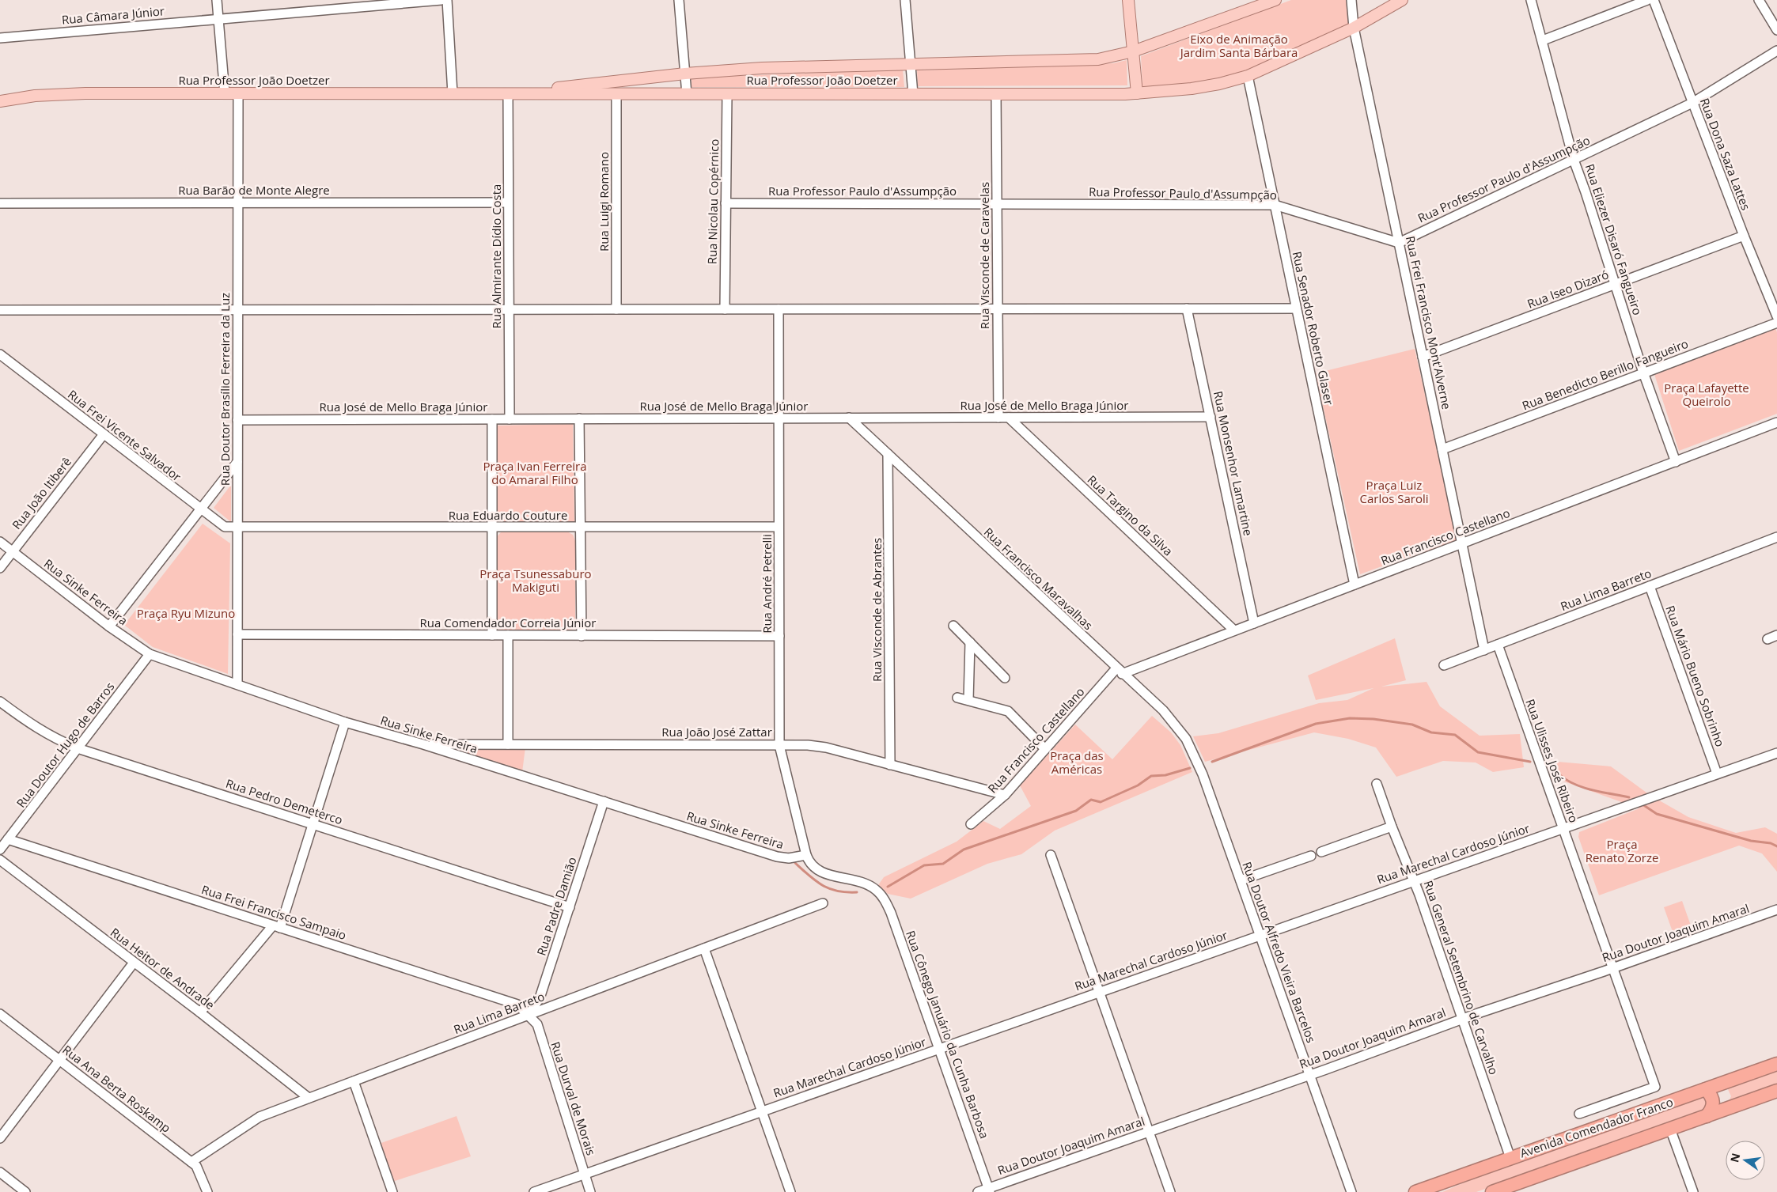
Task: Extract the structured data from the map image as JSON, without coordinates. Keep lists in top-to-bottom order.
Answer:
{
  "streets": {
    "highway": ["Avenida Comendador Franco"],
    "main road": ["Rua Professor João Doetzer"],
    "street": [
      "Rua Câmara Júnior",
      "Rua Dona Saza Lattes",
      "Rua Professor Paulo d'Assumpção",
      "Rua Barão de Monte Alegre",
      "Rua Luigi Romano",
      "Rua Nicolau Copérnico",
      "Rua Eliezer Disaró Fangueiro",
      "Rua Visconde de Caravelas",
      "Rua Almirante Dídio Costa",
      "Rua Iseo Dizaró",
      "Rua Frei Francisco Mont'Alverne",
      "Rua Senador Roberto Glaser",
      "Rua Benedicto Berillo Fangueiro",
      "Rua Doutor Brasílio Ferreira da Luz",
      "Rua José de Mello Braga Júnior",
      "Rua Frei Vicente Salvador",
      "Rua Monsenhor Lamartine",
      "Rua João Itiberê",
      "Rua Eduardo Couture",
      "Rua Targino da Silva",
      "Rua Francisco Castellano",
      "Rua Francisco Maravalhas",
      "Rua André Petrelli",
      "Rua Lima Barreto",
      "Rua Sinke Ferreira",
      "Rua Visconde de Abrantes",
      "Rua Comendador Correia Júnior",
      "Rua Mário Bueno Sobrinho",
      "Rua João José Zattar",
      "Rua Doutor Hugo de Barros",
      "Rua Ulisses José Ribeiro",
      "Rua Pedro Demeterco",
      "Rua Marechal Cardoso Júnior",
      "Rua Padre Damião",
      "Rua Frei Francisco Sampaio",
      "Rua Doutor Joaquim Amaral",
      "Rua Doutor Alfredo Vieira Barcelos",
      "Rua Heitor de Andrade",
      "Rua General Setembrino de Carvalho",
      "Rua Cônego Januário da Cunha Barbosa",
      "Rua Ana Berta Roskamp",
      "Rua Durval de Morais"
    ]
  },
  "crossings": [
    ["Rua Professor João Doetzer", "Rua Luigi Romano"],
    ["Rua Professor João Doetzer", "Rua Nicolau Copérnico"],
    ["Rua Professor João Doetzer", "Rua Visconde de Caravelas"],
    ["Rua Professor João Doetzer", "Rua Almirante Dídio Costa"],
    ["Rua Professor João Doetzer", "Rua Frei Francisco Mont'Alverne"],
    ["Rua Professor João Doetzer", "Rua Senador Roberto Glaser"],
    ["Rua Professor João Doetzer", "Rua Doutor Brasílio Ferreira da Luz"],
    ["Rua Dona Saza Lattes", "Rua Professor Paulo d'Assumpção"],
    ["Rua Dona Saza Lattes", "Rua Iseo Dizaró"],
    ["Rua Professor Paulo d'Assumpção", "Rua Nicolau Copérnico"],
    ["Rua Professor Paulo d'Assumpção", "Rua Eliezer Disaró Fangueiro"],
    ["Rua Professor Paulo d'Assumpção", "Rua Visconde de Caravelas"],
    ["Rua Professor Paulo d'Assumpção", "Rua Frei Francisco Mont'Alverne"],
    ["Rua Professor Paulo d'Assumpção", "Rua Senador Roberto Glaser"],
    ["Rua Barão de Monte Alegre", "Rua Almirante Dídio Costa"],
    ["Rua Barão de Monte Alegre", "Rua Doutor Brasílio Ferreira da Luz"],
    ["Rua Eliezer Disaró Fangueiro", "Rua Iseo Dizaró"],
    ["Rua Eliezer Disaró Fangueiro", "Rua Benedicto Berillo Fangueiro"],
    ["Rua Eliezer Disaró Fangueiro", "Rua Francisco Castellano"],
    ["Rua Visconde de Caravelas", "Rua José de Mello Braga Júnior"],
    ["Rua Almirante Dídio Costa", "Rua José de Mello Braga Júnior"],
    ["Rua Iseo Dizaró", "Rua Frei Francisco Mont'Alverne"],
    ["Rua Frei Francisco Mont'Alverne", "Rua Benedicto Berillo Fangueiro"],
    ["Rua Frei Francisco Mont'Alverne", "Rua Francisco Castellano"],
    ["Rua Frei Francisco Mont'Alverne", "Rua Lima Barreto"],
    ["Rua Senador Roberto Glaser", "Rua Francisco Castellano"],
    ["Rua Doutor Brasílio Ferreira da Luz", "Rua José de Mello Braga Júnior"],
    ["Rua Doutor Brasílio Ferreira da Luz", "Rua Frei Vicente Salvador"],
    ["Rua Doutor Brasílio Ferreira da Luz", "Rua Eduardo Couture"],
    ["Rua Doutor Brasílio Ferreira da Luz", "Rua Sinke Ferreira"],
    ["Rua Doutor Brasílio Ferreira da Luz", "Rua Comendador Correia Júnior"],
    ["Rua José de Mello Braga Júnior", "Rua Monsenhor Lamartine"],
    ["Rua José de Mello Braga Júnior", "Rua Targino da Silva"],
    ["Rua José de Mello Braga Júnior", "Rua Francisco Maravalhas"],
    ["Rua José de Mello Braga Júnior", "Rua André Petrelli"],
    ["Rua Frei Vicente Salvador", "Rua João Itiberê"],
    ["Rua Frei Vicente Salvador", "Rua Eduardo Couture"],
    ["Rua Monsenhor Lamartine", "Rua Francisco Castellano"],
    ["Rua João Itiberê", "Rua Sinke Ferreira"],
    ["Rua Eduardo Couture", "Rua André Petrelli"],
    ["Rua Targino da Silva", "Rua Francisco Castellano"],
    ["Rua Francisco Castellano", "Rua Francisco Maravalhas"],
    ["Rua Francisco Castellano", "Rua João José Zattar"],
    ["Rua Francisco Maravalhas", "Rua Visconde de Abrantes"],
    ["Rua Francisco Maravalhas", "Rua Doutor Alfredo Vieira Barcelos"],
    ["Rua André Petrelli", "Rua Sinke Ferreira"],
    ["Rua André Petrelli", "Rua Comendador Correia Júnior"],
    ["Rua André Petrelli", "Rua João José Zattar"],
    ["Rua André Petrelli", "Rua Cônego Januário da Cunha Barbosa"],
    ["Rua Lima Barreto", "Rua Mário Bueno Sobrinho"],
    ["Rua Lima Barreto", "Rua Ulisses José Ribeiro"],
    ["Rua Lima Barreto", "Rua Padre Damião"],
    ["Rua Lima Barreto", "Rua Frei Francisco Sampaio"],
    ["Rua Lima Barreto", "Rua Heitor de Andrade"],
    ["Rua Lima Barreto", "Rua Ana Berta Roskamp"],
    ["Rua Lima Barreto", "Rua Durval de Morais"],
    ["Rua Sinke Ferreira", "Rua João José Zattar"],
    ["Rua Sinke Ferreira", "Rua Doutor Hugo de Barros"],
    ["Rua Sinke Ferreira", "Rua Padre Damião"],
    ["Rua Sinke Ferreira", "Rua Cônego Januário da Cunha Barbosa"],
    ["Rua Visconde de Abrantes", "Rua João José Zattar"],
    ["Rua Mário Bueno Sobrinho", "Rua Marechal Cardoso Júnior"],
    ["Rua Doutor Hugo de Barros", "Rua Pedro Demeterco"],
    ["Rua Doutor Hugo de Barros", "Rua Frei Francisco Sampaio"],
    ["Rua Ulisses José Ribeiro", "Rua Marechal Cardoso Júnior"],
    ["Rua Ulisses José Ribeiro", "Rua Doutor Joaquim Amaral"],
    ["Rua Pedro Demeterco", "Rua Padre Damião"],
    ["Rua Marechal Cardoso Júnior", "Rua Doutor Alfredo Vieira Barcelos"],
    ["Rua Marechal Cardoso Júnior", "Rua General Setembrino de Carvalho"],
    ["Rua Marechal Cardoso Júnior", "Rua Cônego Januário da Cunha Barbosa"],
    ["Rua Marechal Cardoso Júnior", "Rua Durval de Morais"],
    ["Rua Padre Damião", "Rua Frei Francisco Sampaio"],
    ["Rua Padre Damião", "Rua Durval de Morais"],
    ["Rua Frei Francisco Sampaio", "Rua Durval de Morais"],
    ["Rua Doutor Joaquim Amaral", "Rua Doutor Alfredo Vieira Barcelos"],
    ["Rua Doutor Joaquim Amaral", "Rua General Setembrino de Carvalho"],
    ["Rua Doutor Joaquim Amaral", "Rua Cônego Januário da Cunha Barbosa"],
    ["Rua General Setembrino de Carvalho", "Avenida Comendador Franco"]
  ],
  "parks": [
    "Eixo de Animação Jardim Santa Bárbara",
    "Praça Lafayette Queirolo",
    "Praça Ivan Ferreira do Amaral Filho",
    "Praça Luiz Carlos Saroli",
    "Praça Tsunessaburo Makiguti",
    "Praça Ryu Mizuno",
    "Praça das Américas",
    "Praça Renato Zorze"
  ],
  "north": "left"
}
